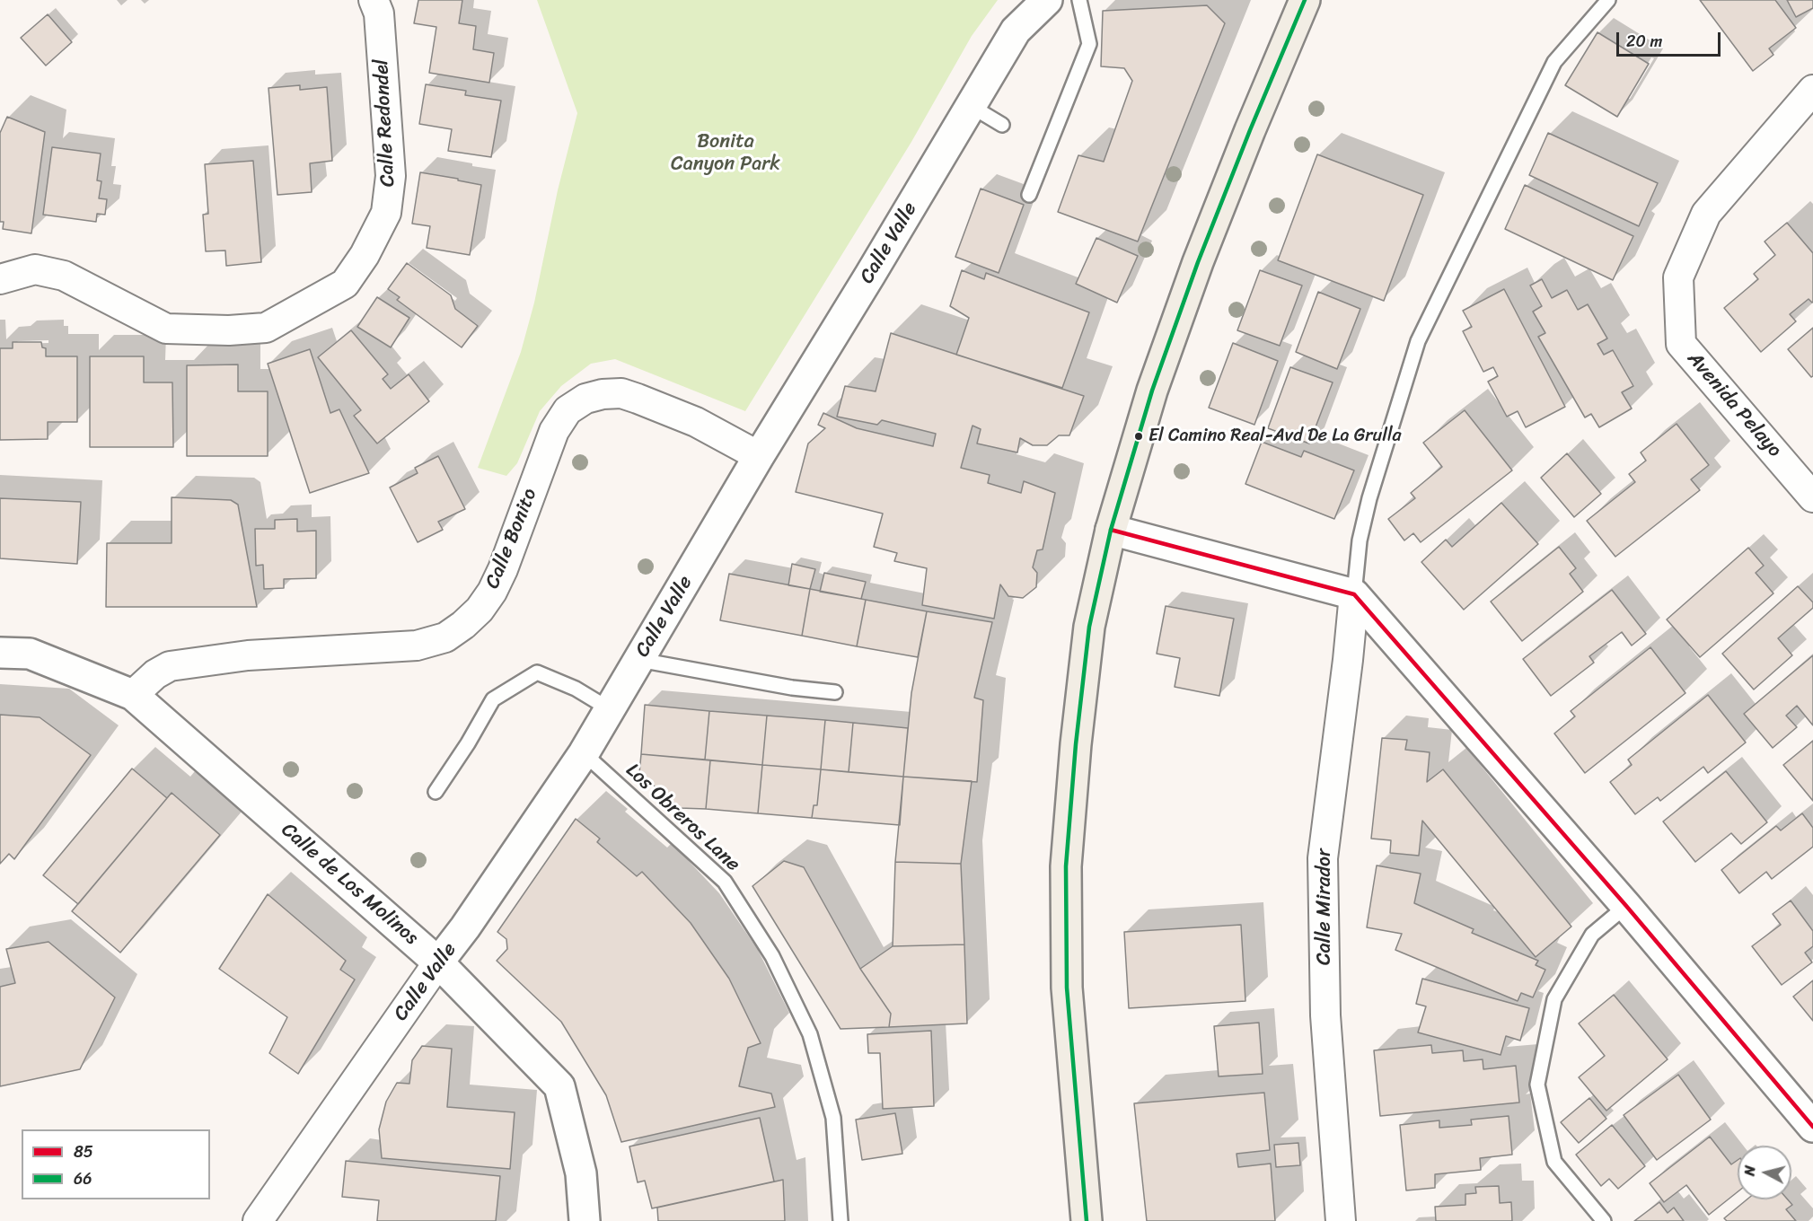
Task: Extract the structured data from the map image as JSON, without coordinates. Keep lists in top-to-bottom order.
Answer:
{
  "streets": {
    "street": [
      "Calle Redondel",
      "Calle Valle",
      "Avenida Pelayo",
      "Calle Bonito",
      "Calle de Los Molinos",
      "Calle Mirador"
    ],
    "lane": ["Los Obreros Lane"]
  },
  "crossings": [
    ["Calle Valle", "Calle Bonito"],
    ["Calle Valle", "Los Obreros Lane"],
    ["Calle Valle", "Calle de Los Molinos"],
    ["Calle Bonito", "Calle de Los Molinos"]
  ],
  "parks": ["Bonita Canyon Park"],
  "places": ["El Camino Real-Avd De La Grulla"],
  "lines": ["transit line 66", "transit line 85"],
  "legend": ["85", "66"],
  "scale_bar": "20 m",
  "north": "left"
}
